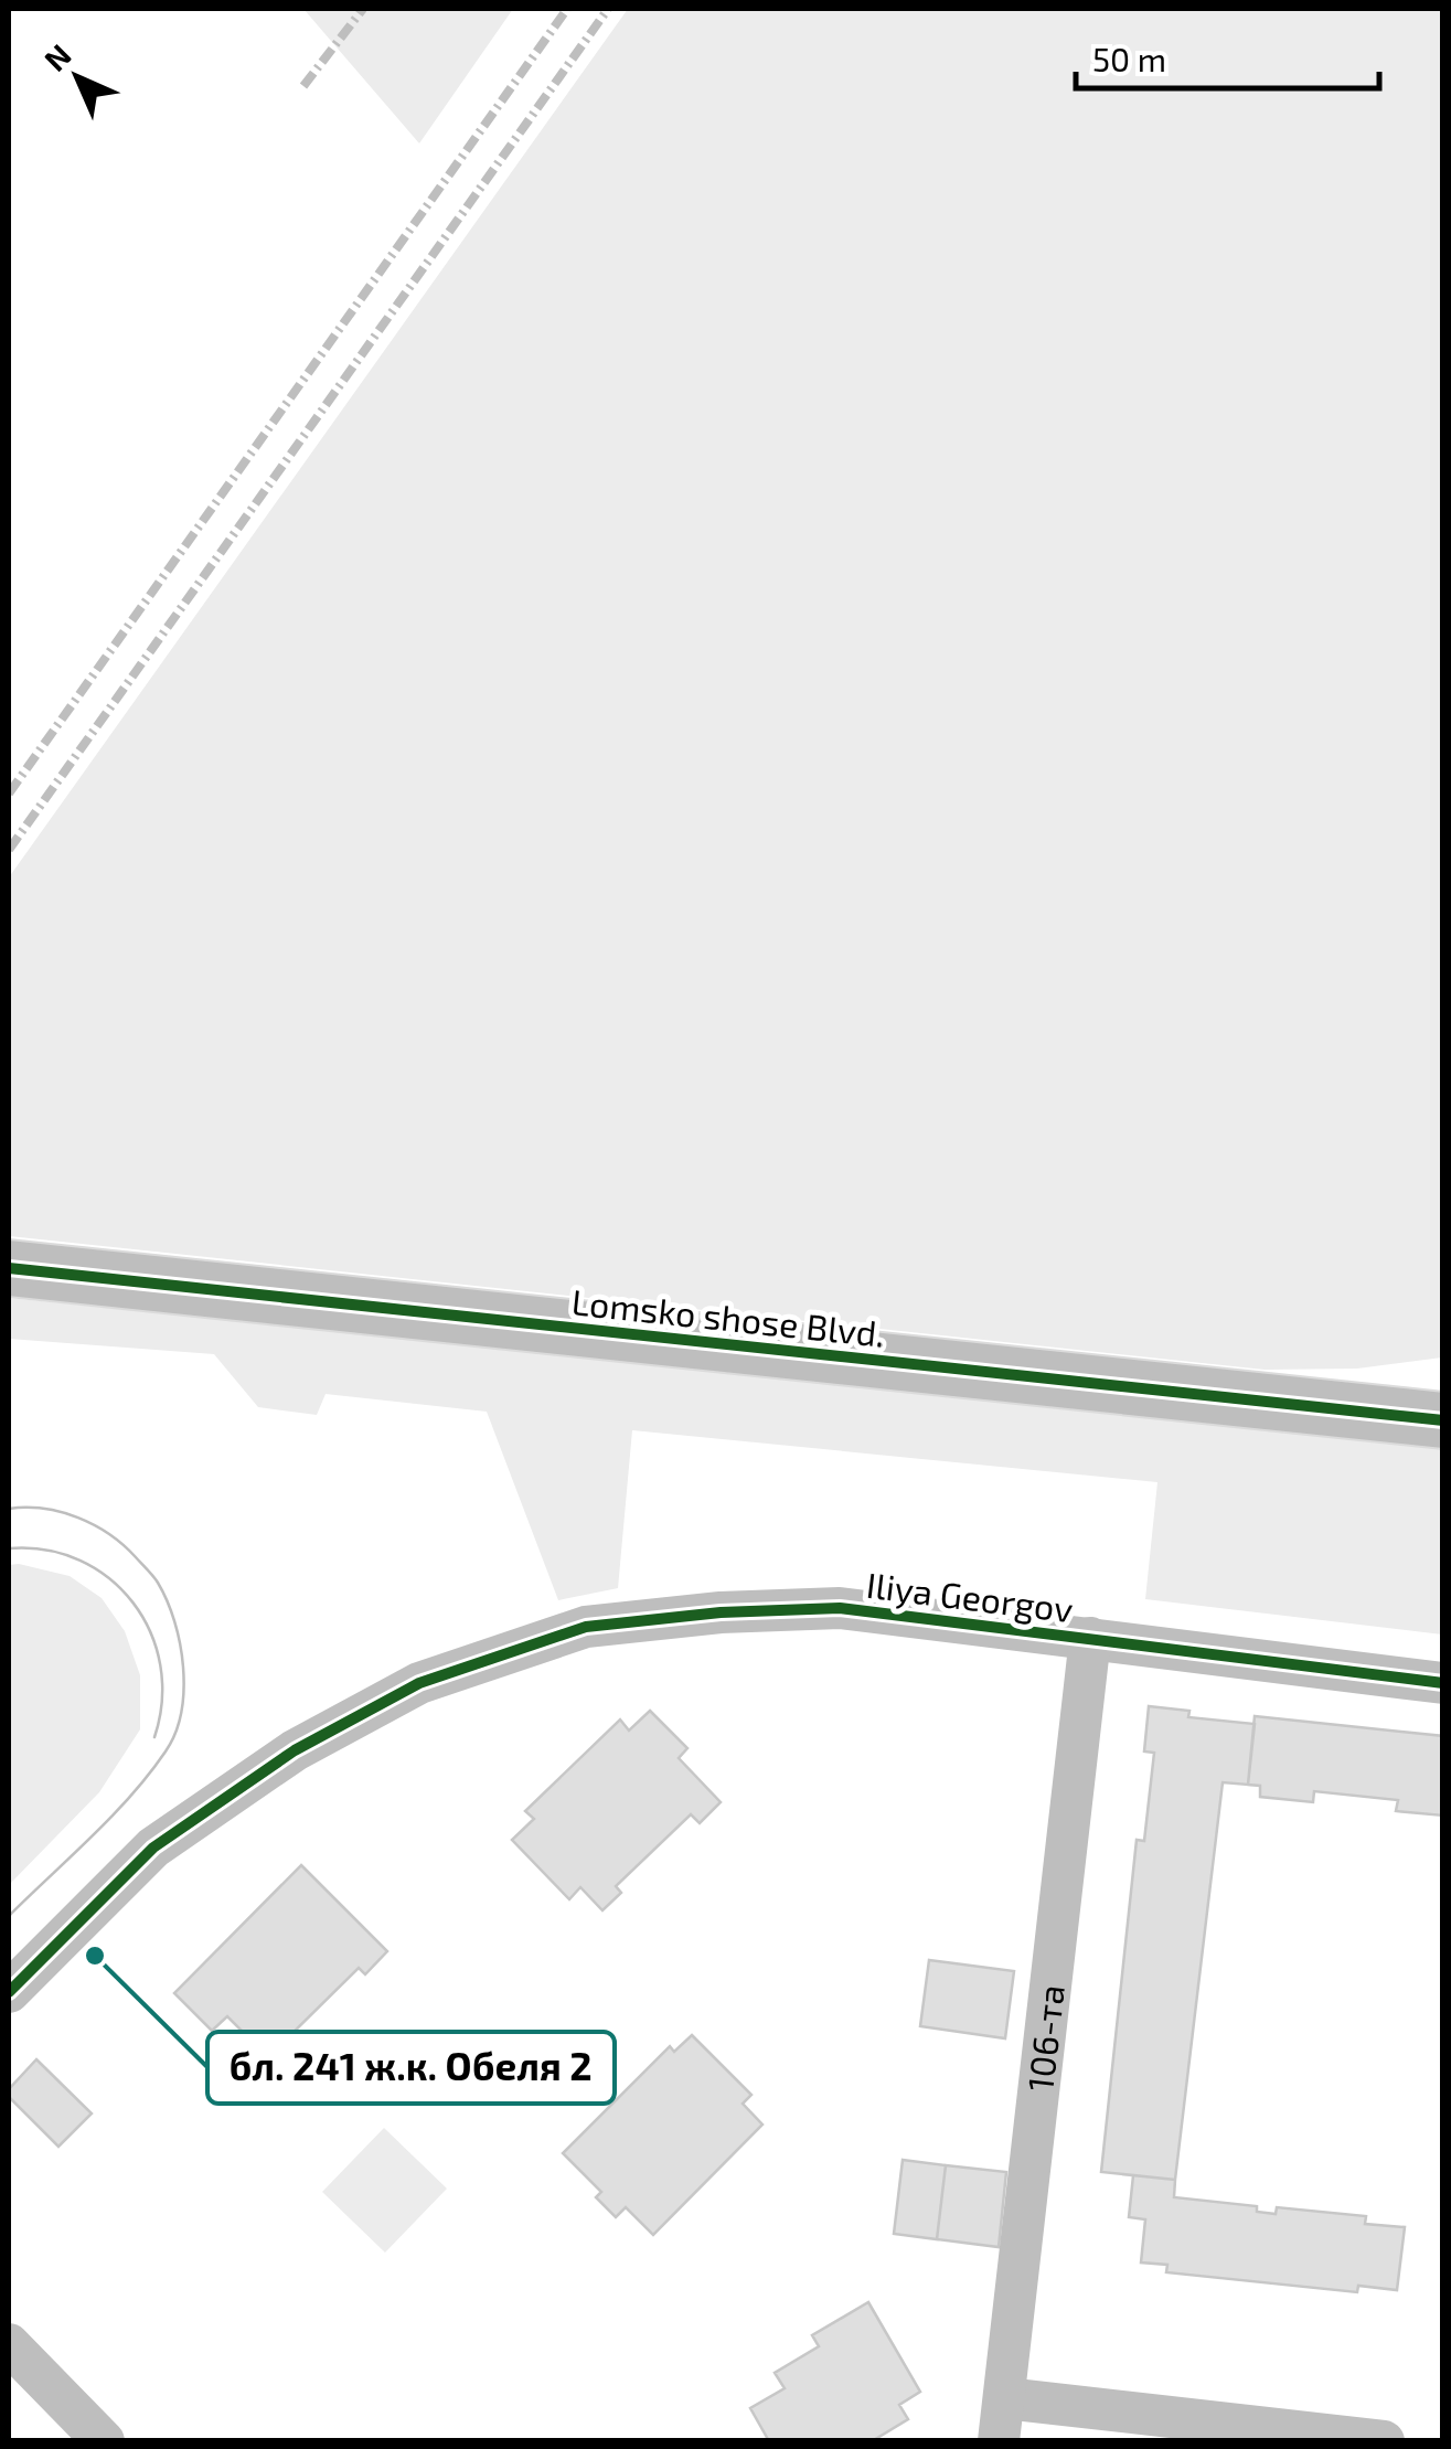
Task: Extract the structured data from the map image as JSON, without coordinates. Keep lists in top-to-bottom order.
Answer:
{
  "streets": {
    "main road": ["Lomsko shose Blvd."],
    "street": ["Iliya Georgov", "106-та"]
  },
  "crossings": [
    ["Iliya Georgov", "106-та"]
  ],
  "places": ["бл. 241 ж.к. Обеля 2"],
  "scale_bar": "50 m",
  "north": "top left"
}
